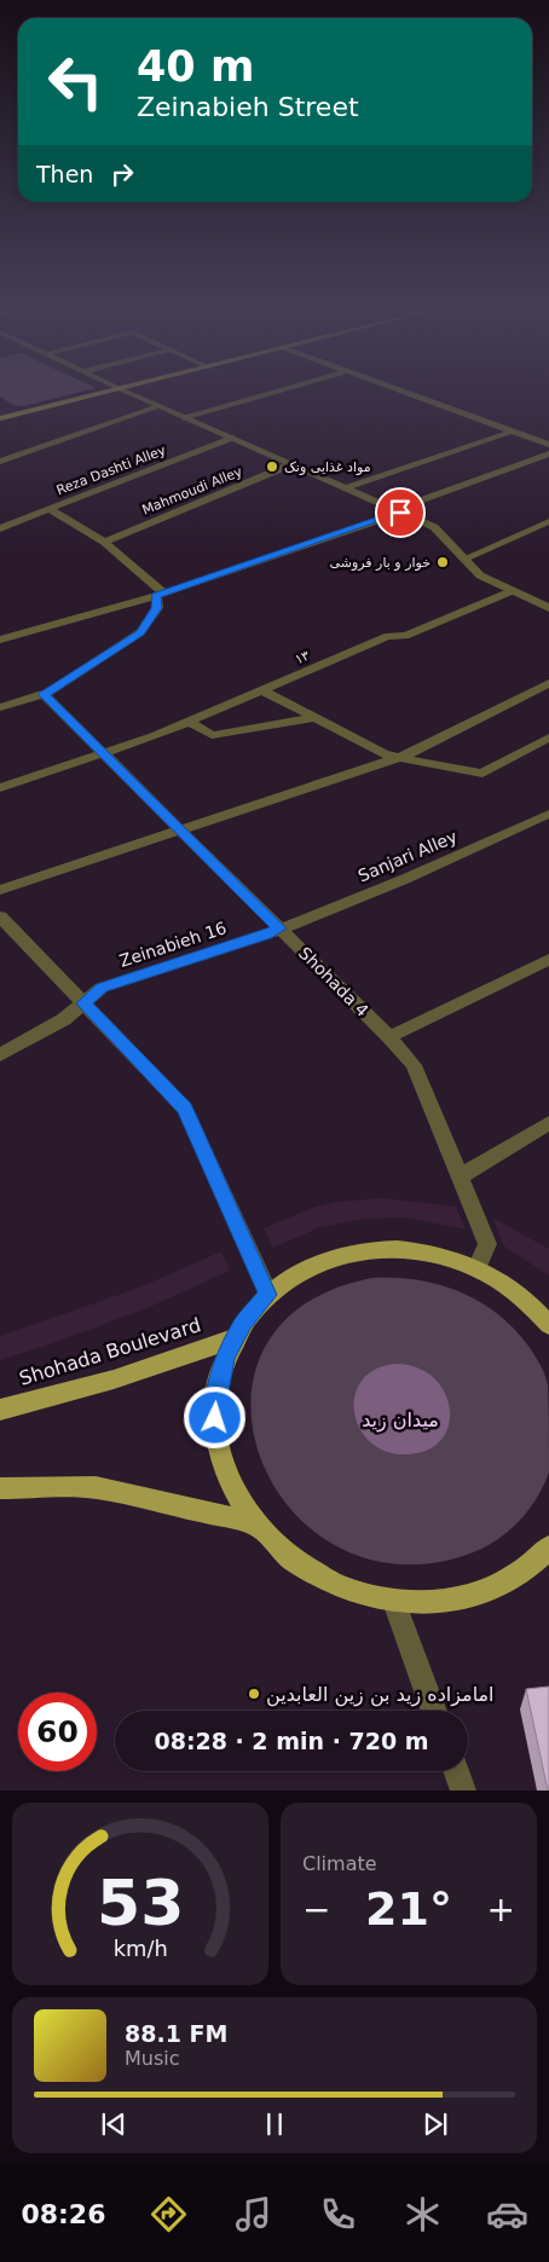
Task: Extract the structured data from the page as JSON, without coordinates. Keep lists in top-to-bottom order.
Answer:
{
  "streets": {
    "main road": ["Shohada Boulevard"],
    "street": [
      "Reza Dashti Alley",
      "Mahmoudi Alley",
      "۱۳",
      "Sanjari Alley",
      "Zeinabieh 16",
      "Shohada 4"
    ]
  },
  "crossings": [
    ["۱۳", "Shohada 4"],
    ["Sanjari Alley", "Zeinabieh 16"],
    ["Sanjari Alley", "Shohada 4"],
    ["Zeinabieh 16", "Shohada 4"]
  ],
  "parks": ["میدان زید"],
  "places": ["مواد غذایی ونک", "خوار و بار فروشی", "امامزاده زید بن زین العابدین"],
  "page": {
    "turn": ["40 m", "Zeinabieh Street"],
    "then": "Then",
    "limit": "60",
    "trip": "08:28 · 2 min · 720 m",
    "tile": "Climate",
    "heat": ["−", "21°", "+"],
    "song": ["88.1 FM", "Music"],
    "tabs": "08:26",
    "gauge": ["53", "km/h"]
  }
}
